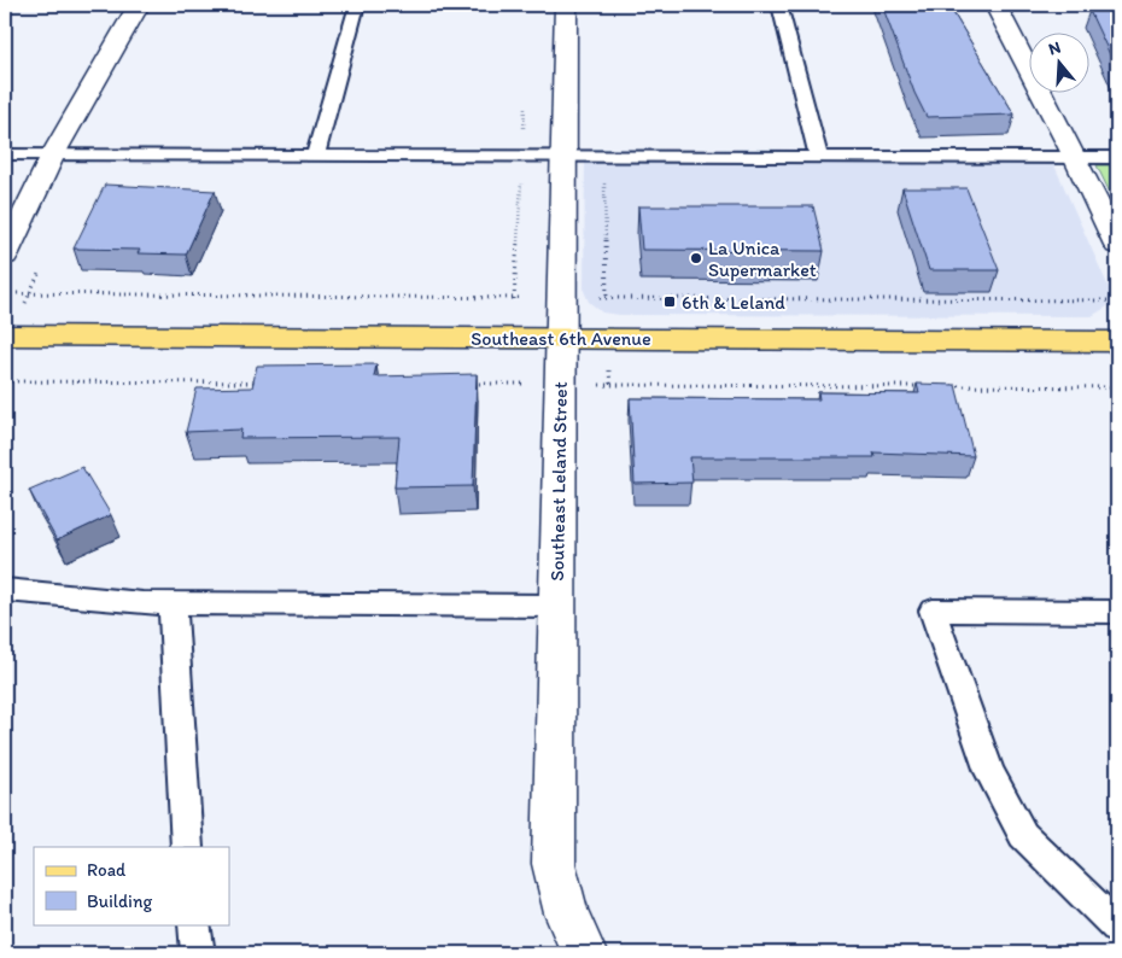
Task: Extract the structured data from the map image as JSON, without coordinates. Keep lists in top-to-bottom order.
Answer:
{
  "streets": {
    "main road": ["Southeast 6th Avenue"],
    "street": ["Southeast Leland Street"]
  },
  "crossings": [
    ["Southeast 6th Avenue", "Southeast Leland Street"]
  ],
  "places": {
    "other": ["La Unica Supermarket"],
    "transit": ["6th & Leland"]
  },
  "legend": ["Road", "Building"],
  "north": "top"
}
